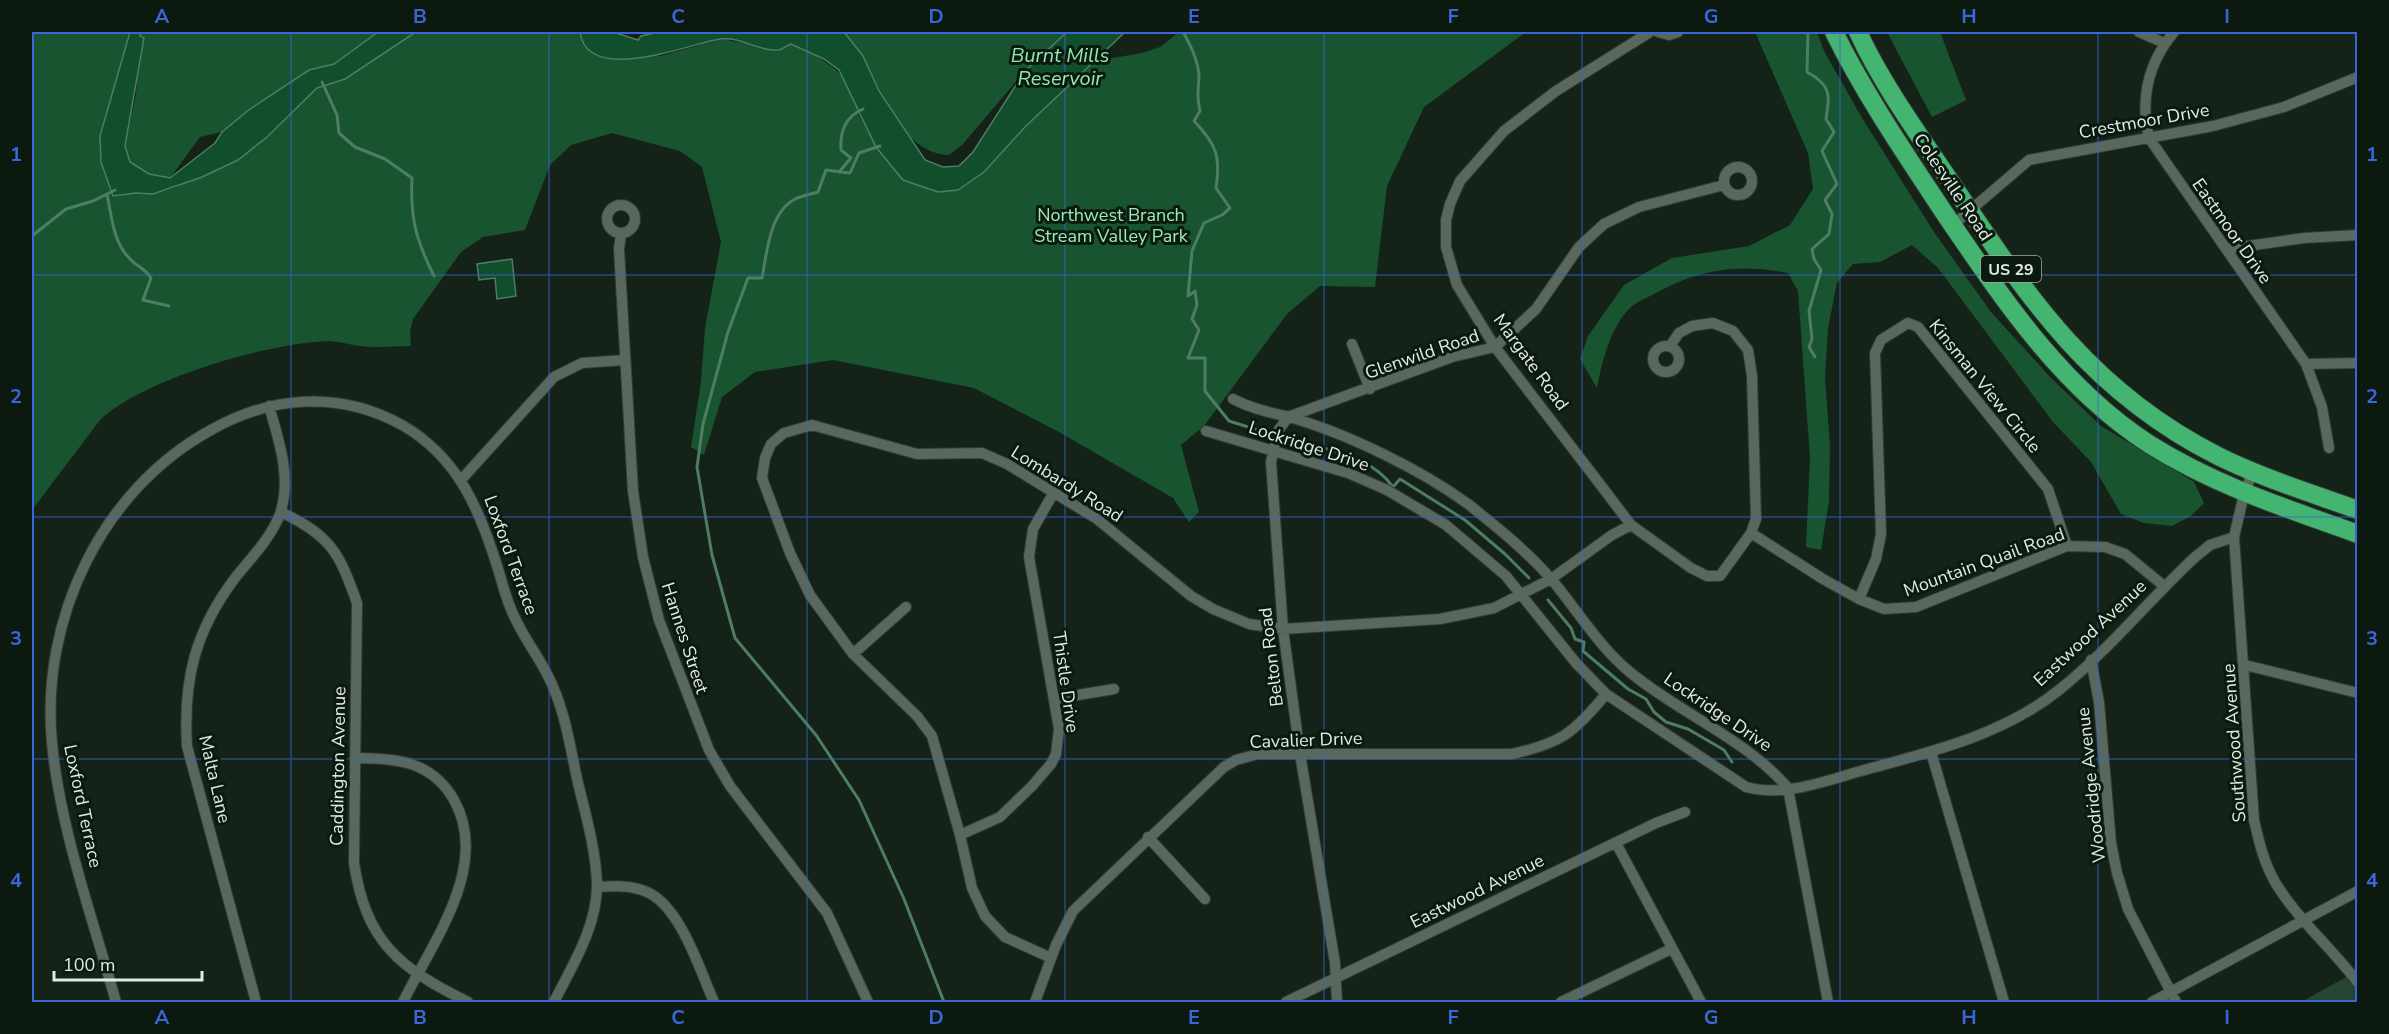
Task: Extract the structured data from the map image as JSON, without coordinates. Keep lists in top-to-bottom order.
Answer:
{
  "streets": {
    "highway": ["Colesville Road", "US 29"],
    "street": [
      "Crestmoor Drive",
      "Eastmoor Drive",
      "Glenwild Road",
      "Margate Road",
      "Kinsman View Circle",
      "Lockridge Drive",
      "Lombardy Road",
      "Loxford Terrace",
      "Mountain Quail Road",
      "Eastwood Avenue",
      "Hannes Street",
      "Belton Road",
      "Thistle Drive",
      "Cavalier Drive",
      "Southwood Avenue",
      "Caddington Avenue",
      "Malta Lane",
      "Woodridge Avenue"
    ]
  },
  "crossings": [
    ["Crestmoor Drive", "Colesville Road"],
    ["Crestmoor Drive", "Eastmoor Drive"],
    ["Colesville Road", "Southwood Avenue"],
    ["Glenwild Road", "Margate Road"],
    ["Glenwild Road", "Lockridge Drive"],
    ["Glenwild Road", "Belton Road"],
    ["Margate Road", "Lombardy Road"],
    ["Margate Road", "Mountain Quail Road"],
    ["Kinsman View Circle", "Mountain Quail Road"],
    ["Lockridge Drive", "Lombardy Road"],
    ["Lockridge Drive", "Eastwood Avenue"],
    ["Lockridge Drive", "Belton Road"],
    ["Lockridge Drive", "Cavalier Drive"],
    ["Lombardy Road", "Belton Road"],
    ["Lombardy Road", "Thistle Drive"],
    ["Lombardy Road", "Cavalier Drive"],
    ["Loxford Terrace", "Malta Lane"],
    ["Mountain Quail Road", "Eastwood Avenue"],
    ["Eastwood Avenue", "Belton Road"],
    ["Eastwood Avenue", "Southwood Avenue"],
    ["Eastwood Avenue", "Woodridge Avenue"],
    ["Belton Road", "Cavalier Drive"],
    ["Caddington Avenue", "Malta Lane"]
  ],
  "water": ["Burnt Mills Reservoir"],
  "parks": ["Northwest Branch Stream Valley Park"],
  "scale_bar": "100 m",
  "grid": {
    "columns": [
      "A",
      "B",
      "C",
      "D",
      "E",
      "F",
      "G",
      "H",
      "I"
    ],
    "rows": [
      "1",
      "2",
      "3",
      "4"
    ]
  }
}
